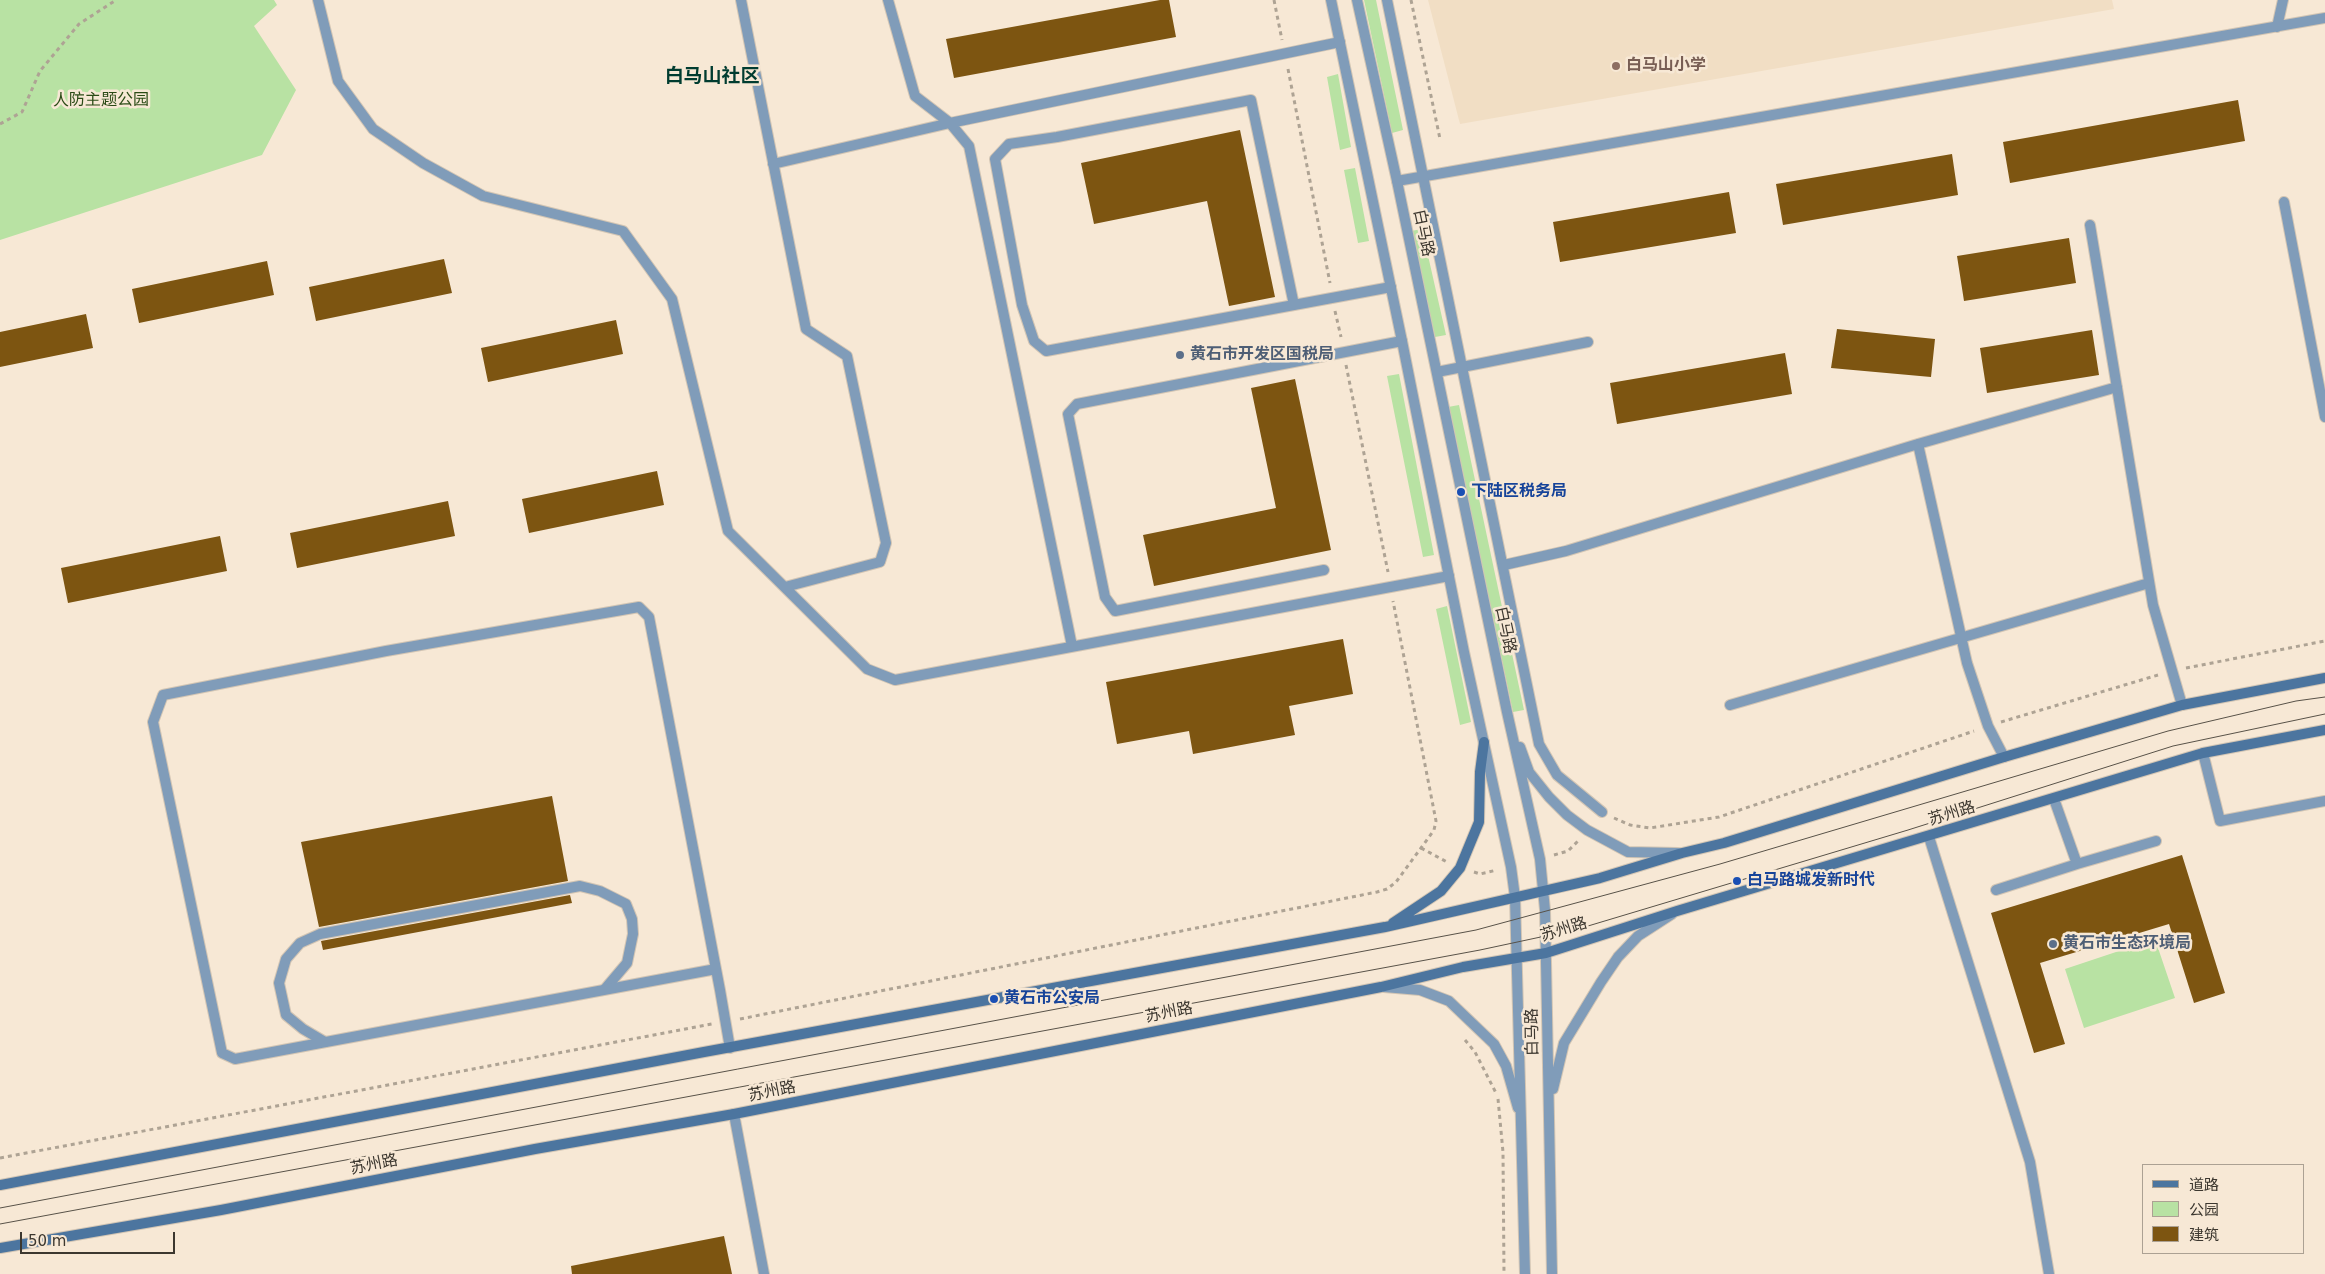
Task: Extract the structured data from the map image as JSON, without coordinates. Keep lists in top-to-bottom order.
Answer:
{
  "streets": {
    "main road": ["苏州路"],
    "street": ["白马路"]
  },
  "crossings": [
    ["白马路", "苏州路"]
  ],
  "districts": ["白马山社区"],
  "parks": ["人防主题公园"],
  "places": [
    "白马山小学",
    "黄石市开发区国税局",
    "下陆区税务局",
    "白马路城发新时代",
    "黄石市生态环境局",
    "黄石市公安局"
  ],
  "legend": ["道路", "公园", "建筑"],
  "scale_bar": "50 m"
}
